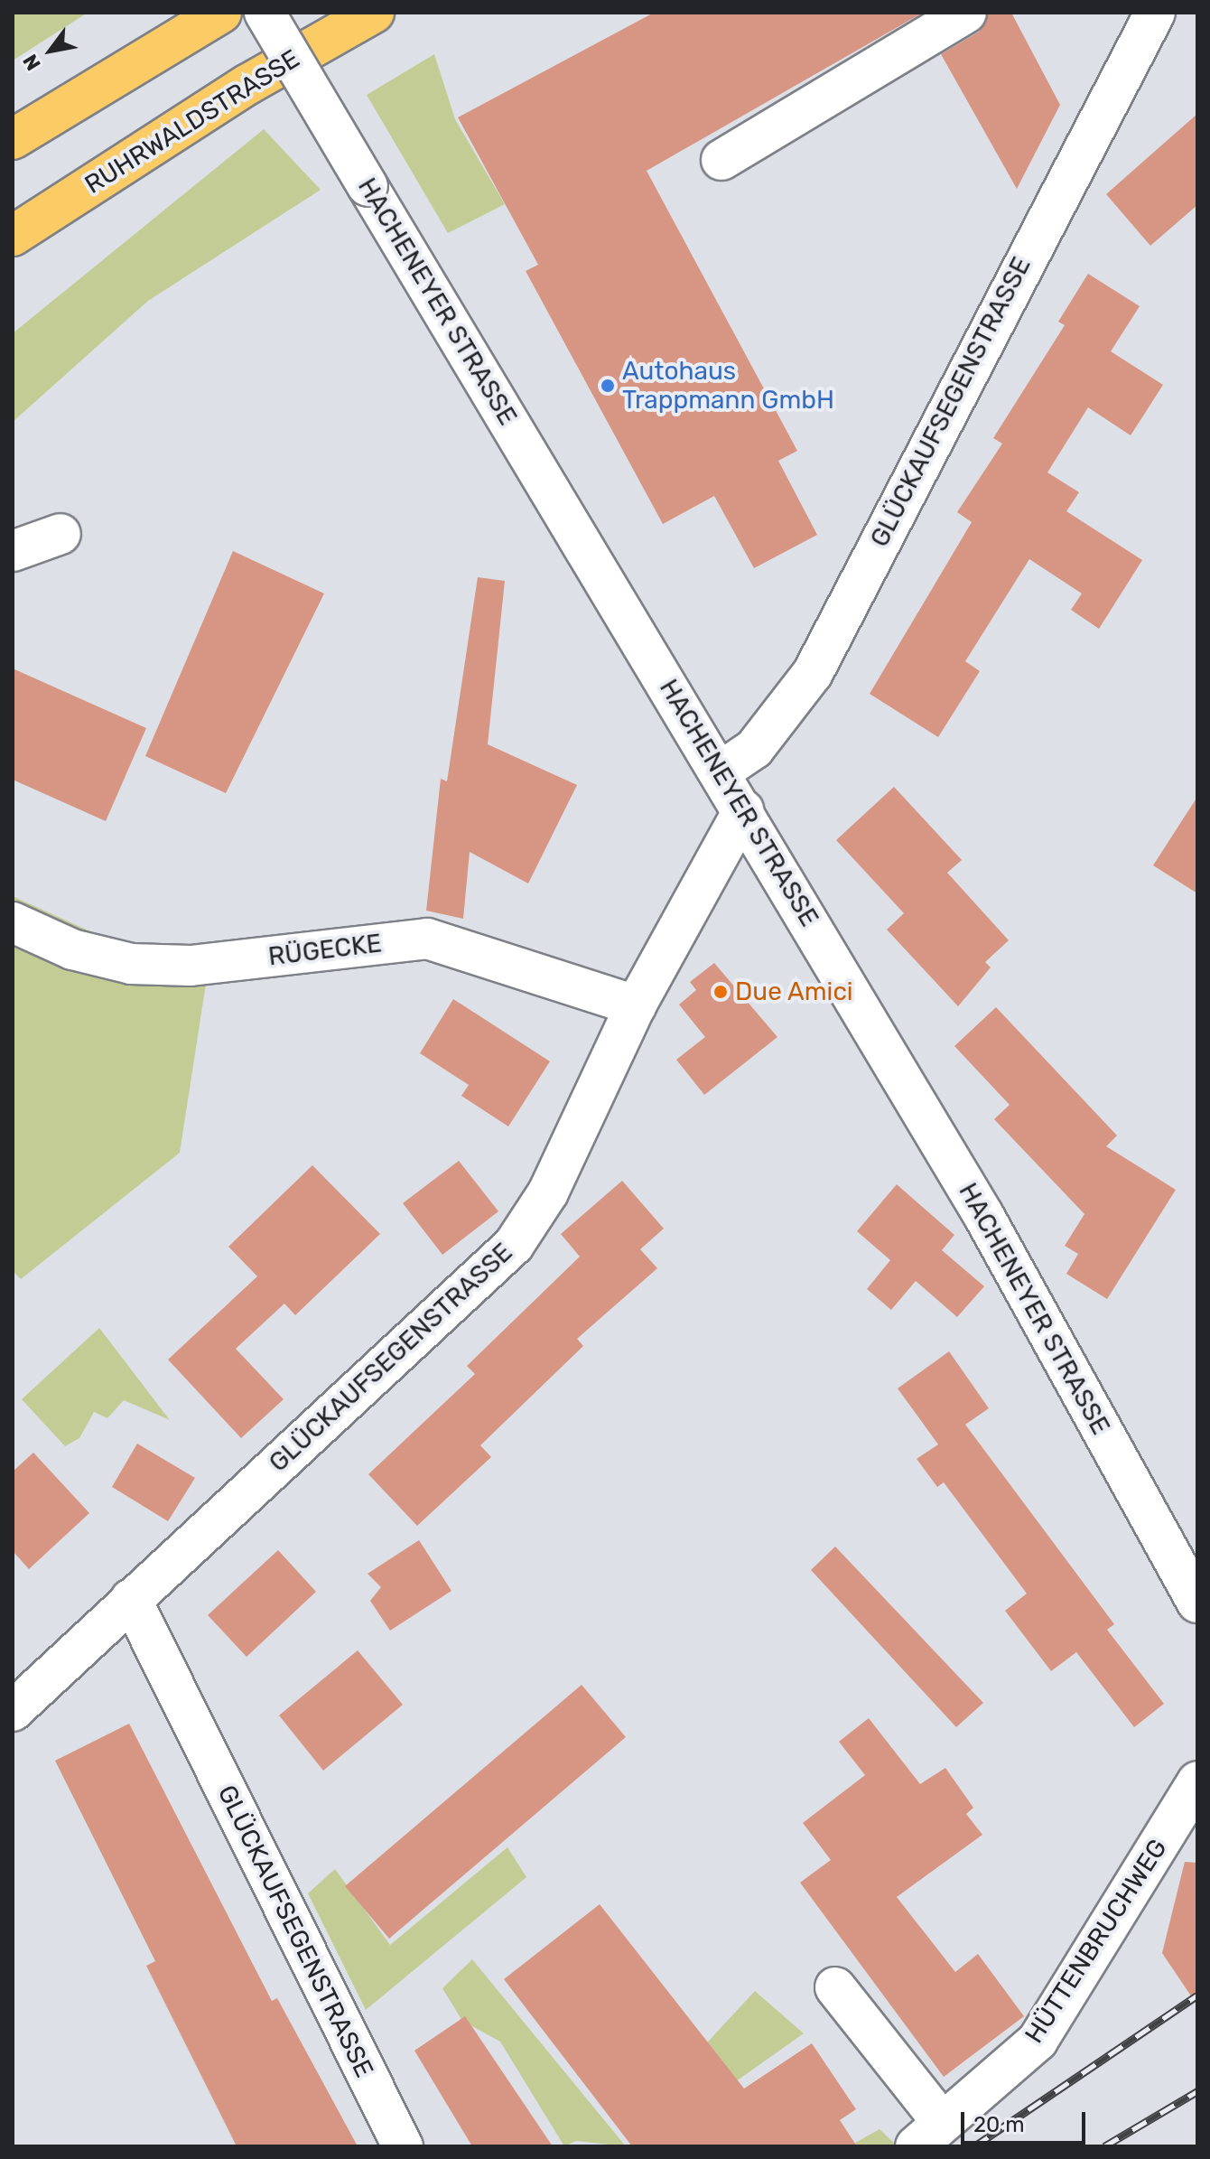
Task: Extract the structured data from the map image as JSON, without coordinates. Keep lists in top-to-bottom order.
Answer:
{
  "streets": {
    "highway": ["RUHRWALDSTRASSE"],
    "street": [
      "HACHENEYER STRASSE",
      "GLÜCKAUFSEGENSTRASSE",
      "RÜGECKE",
      "HÜTTENBRUCHWEG"
    ]
  },
  "crossings": [
    ["HACHENEYER STRASSE", "GLÜCKAUFSEGENSTRASSE"],
    ["GLÜCKAUFSEGENSTRASSE", "RÜGECKE"]
  ],
  "places": ["Autohaus Trappmann GmbH", "Due Amici"],
  "scale_bar": "20 m",
  "north": "bottom left"
}
